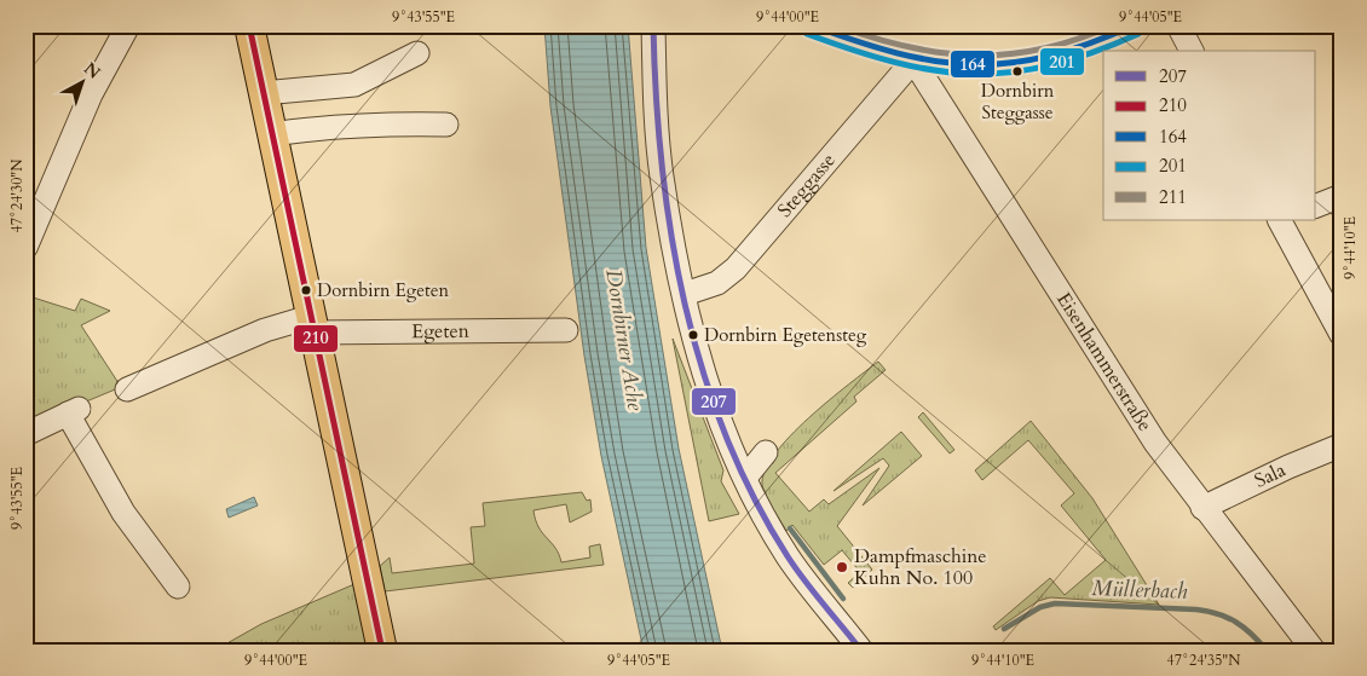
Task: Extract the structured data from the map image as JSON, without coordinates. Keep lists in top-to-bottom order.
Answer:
{
  "streets": {
    "street": [
      "Steggasse",
      "Egeten",
      "Eisenhammerstraße",
      "Sala"
    ]
  },
  "crossings": [
    ["Steggasse", "Eisenhammerstraße"],
    ["Eisenhammerstraße", "Sala"]
  ],
  "water": ["Dornbirner Ache", "Müllerbach"],
  "places": [
    "Dornbirn Steggasse",
    "Dornbirn Egeten",
    "Dornbirn Egetensteg",
    "Dampfmaschine Kuhn No. 100"
  ],
  "lines": [
    "transit line 207",
    "transit line 210",
    "transit line 164",
    "transit line 211",
    "transit line 201"
  ],
  "legend": [
    "207",
    "210",
    "164",
    "201",
    "211"
  ],
  "north": "top right",
  "coordinates": [
    "9°43'55\"E",
    "9°44'00\"E",
    "9°44'05\"E",
    "47°24'30\"N",
    "9°44'10\"E",
    "47°24'35\"N"
  ]
}
